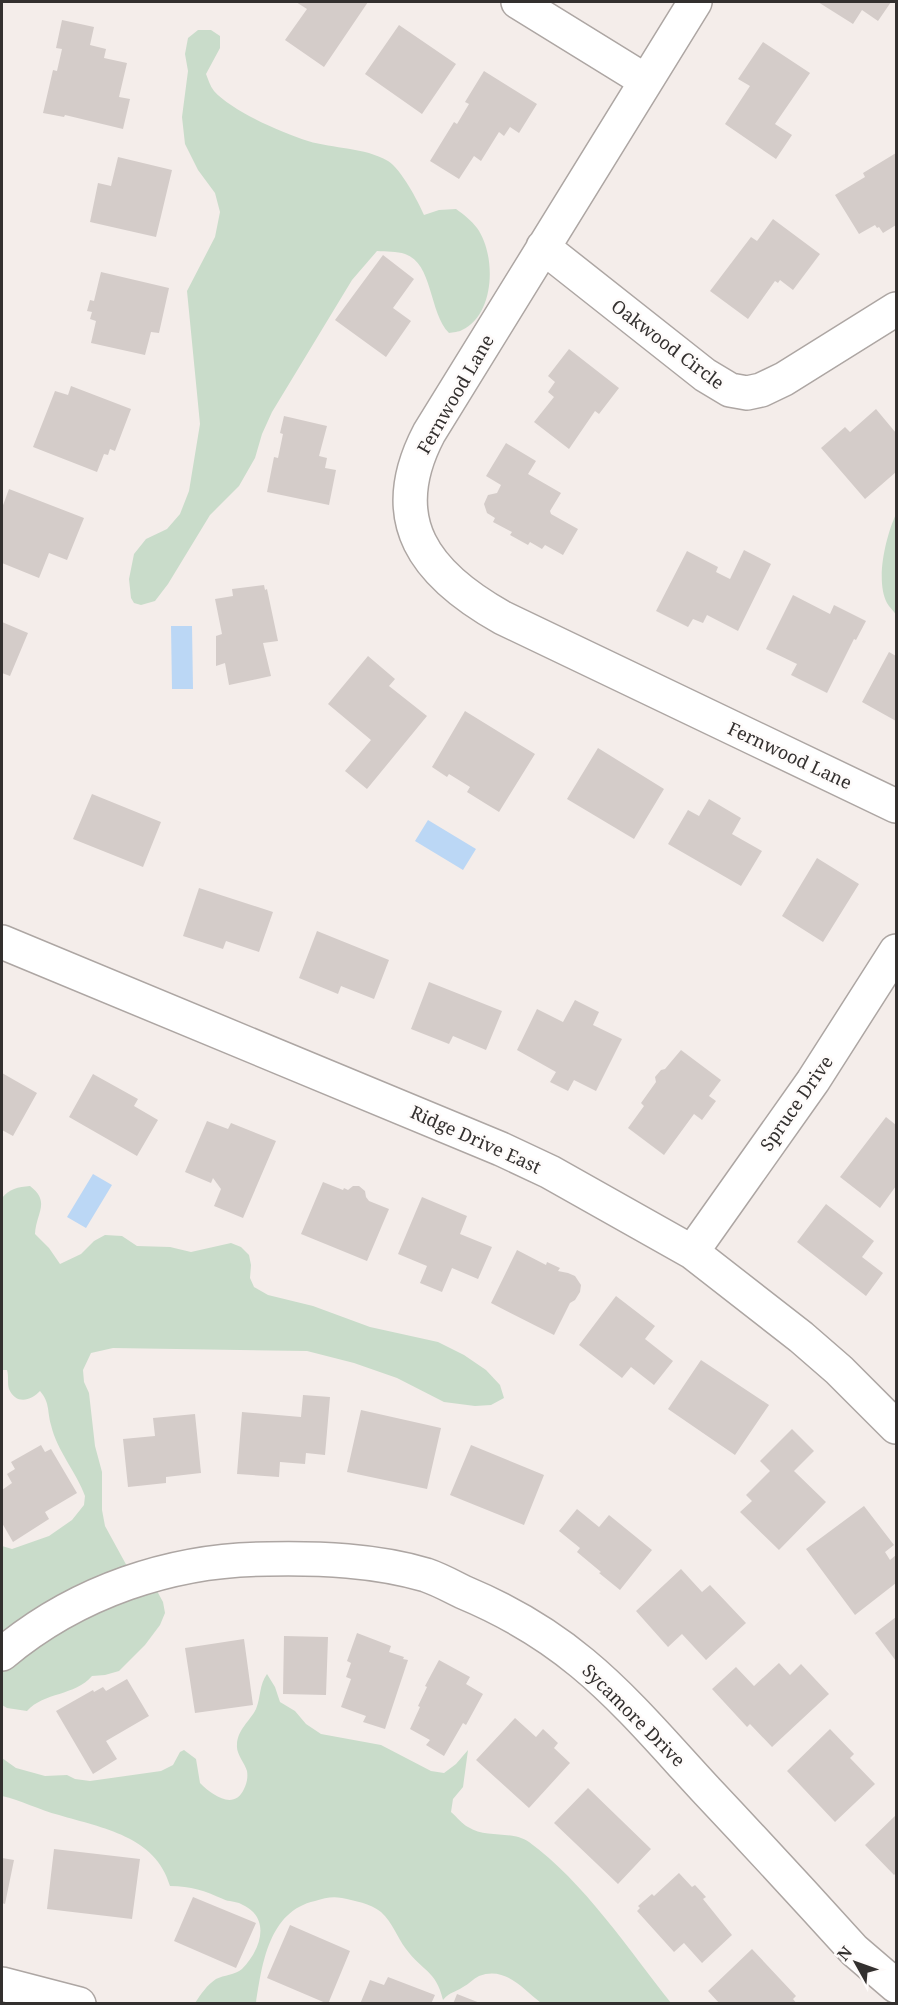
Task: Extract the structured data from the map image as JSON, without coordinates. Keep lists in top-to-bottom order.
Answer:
{
  "streets": {
    "street": [
      "Oakwood Circle",
      "Fernwood Lane",
      "Spruce Drive",
      "Ridge Drive East",
      "Sycamore Drive"
    ]
  },
  "crossings": [
    ["Oakwood Circle", "Fernwood Lane"],
    ["Spruce Drive", "Ridge Drive East"]
  ],
  "north": "top left"
}
